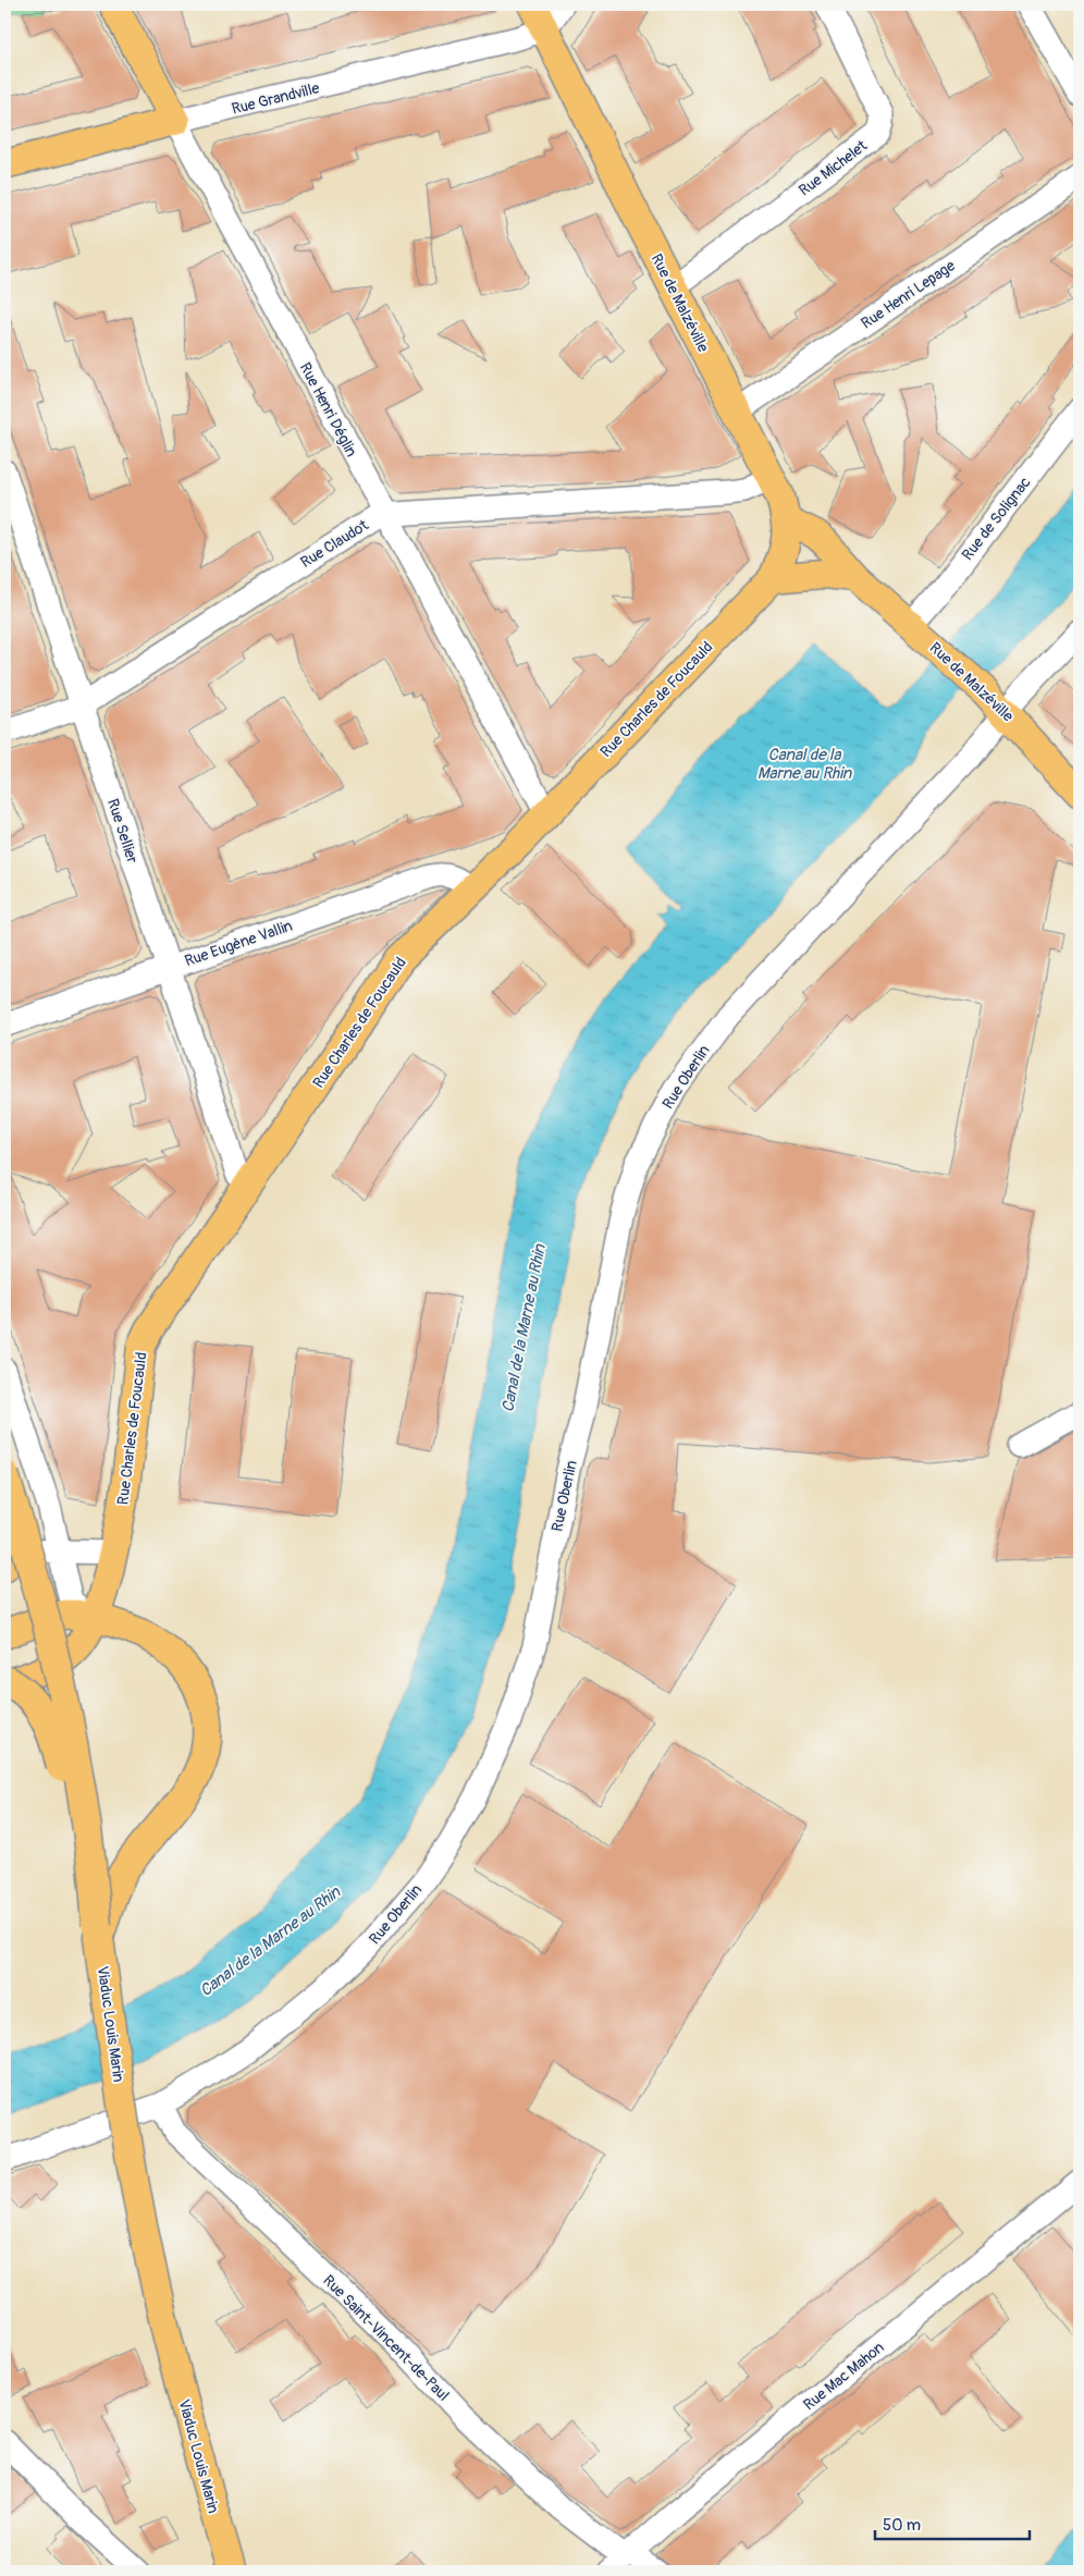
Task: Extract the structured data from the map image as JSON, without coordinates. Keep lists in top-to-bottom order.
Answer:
{
  "streets": {
    "main road": [
      "Rue Grandville",
      "Rue de Malzéville",
      "Rue Henri Déglin",
      "Rue Charles de Foucauld",
      "Viaduc Louis Marin"
    ],
    "street": [
      "Rue Michelet",
      "Rue Henri Lepage",
      "Rue de Solignac",
      "Rue Claudot",
      "Rue Sellier",
      "Rue Eugène Vallin",
      "Rue Oberlin",
      "Rue Saint-Vincent-de-Paul",
      "Rue Mac Mahon"
    ]
  },
  "crossings": [
    ["Rue Grandville", "Rue de Malzéville"],
    ["Rue Grandville", "Rue Henri Déglin"],
    ["Rue Michelet", "Rue de Malzéville"],
    ["Rue Henri Lepage", "Rue de Malzéville"],
    ["Rue de Malzéville", "Rue de Solignac"],
    ["Rue de Malzéville", "Rue Claudot"],
    ["Rue de Malzéville", "Rue Charles de Foucauld"],
    ["Rue de Malzéville", "Rue Oberlin"],
    ["Rue Henri Déglin", "Rue Claudot"],
    ["Rue Henri Déglin", "Rue Charles de Foucauld"],
    ["Rue Claudot", "Rue Sellier"],
    ["Rue Charles de Foucauld", "Rue Sellier"],
    ["Rue Charles de Foucauld", "Rue Eugène Vallin"],
    ["Rue Sellier", "Rue Eugène Vallin"],
    ["Rue Oberlin", "Rue Saint-Vincent-de-Paul"],
    ["Rue Saint-Vincent-de-Paul", "Rue Mac Mahon"]
  ],
  "water": ["Canal de la Marne au Rhin"],
  "scale_bar": "50 m"
}
